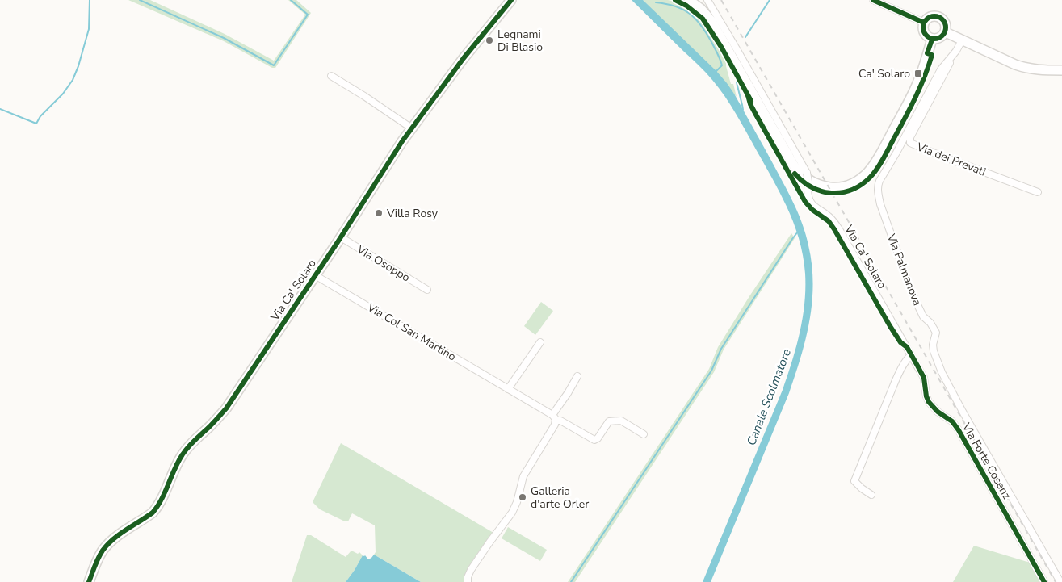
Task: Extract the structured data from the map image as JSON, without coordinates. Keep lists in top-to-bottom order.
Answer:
{
  "streets": {
    "street": [
      "Via dei Prevati",
      "Via Ca' Solaro",
      "Via Osoppo",
      "Via Palmanova",
      "Via Col San Martino",
      "Via Forte Cosenz"
    ]
  },
  "crossings": [
    ["Via dei Prevati", "Via Palmanova"],
    ["Via Ca' Solaro", "Via Osoppo"],
    ["Via Ca' Solaro", "Via Col San Martino"],
    ["Via Ca' Solaro", "Via Forte Cosenz"]
  ],
  "water": ["Canale Scolmatore"],
  "places": {
    "other": ["Legnami Di Blasio", "Villa Rosy", "Galleria d'arte Orler"],
    "transit": ["Ca' Solaro"]
  }
}
